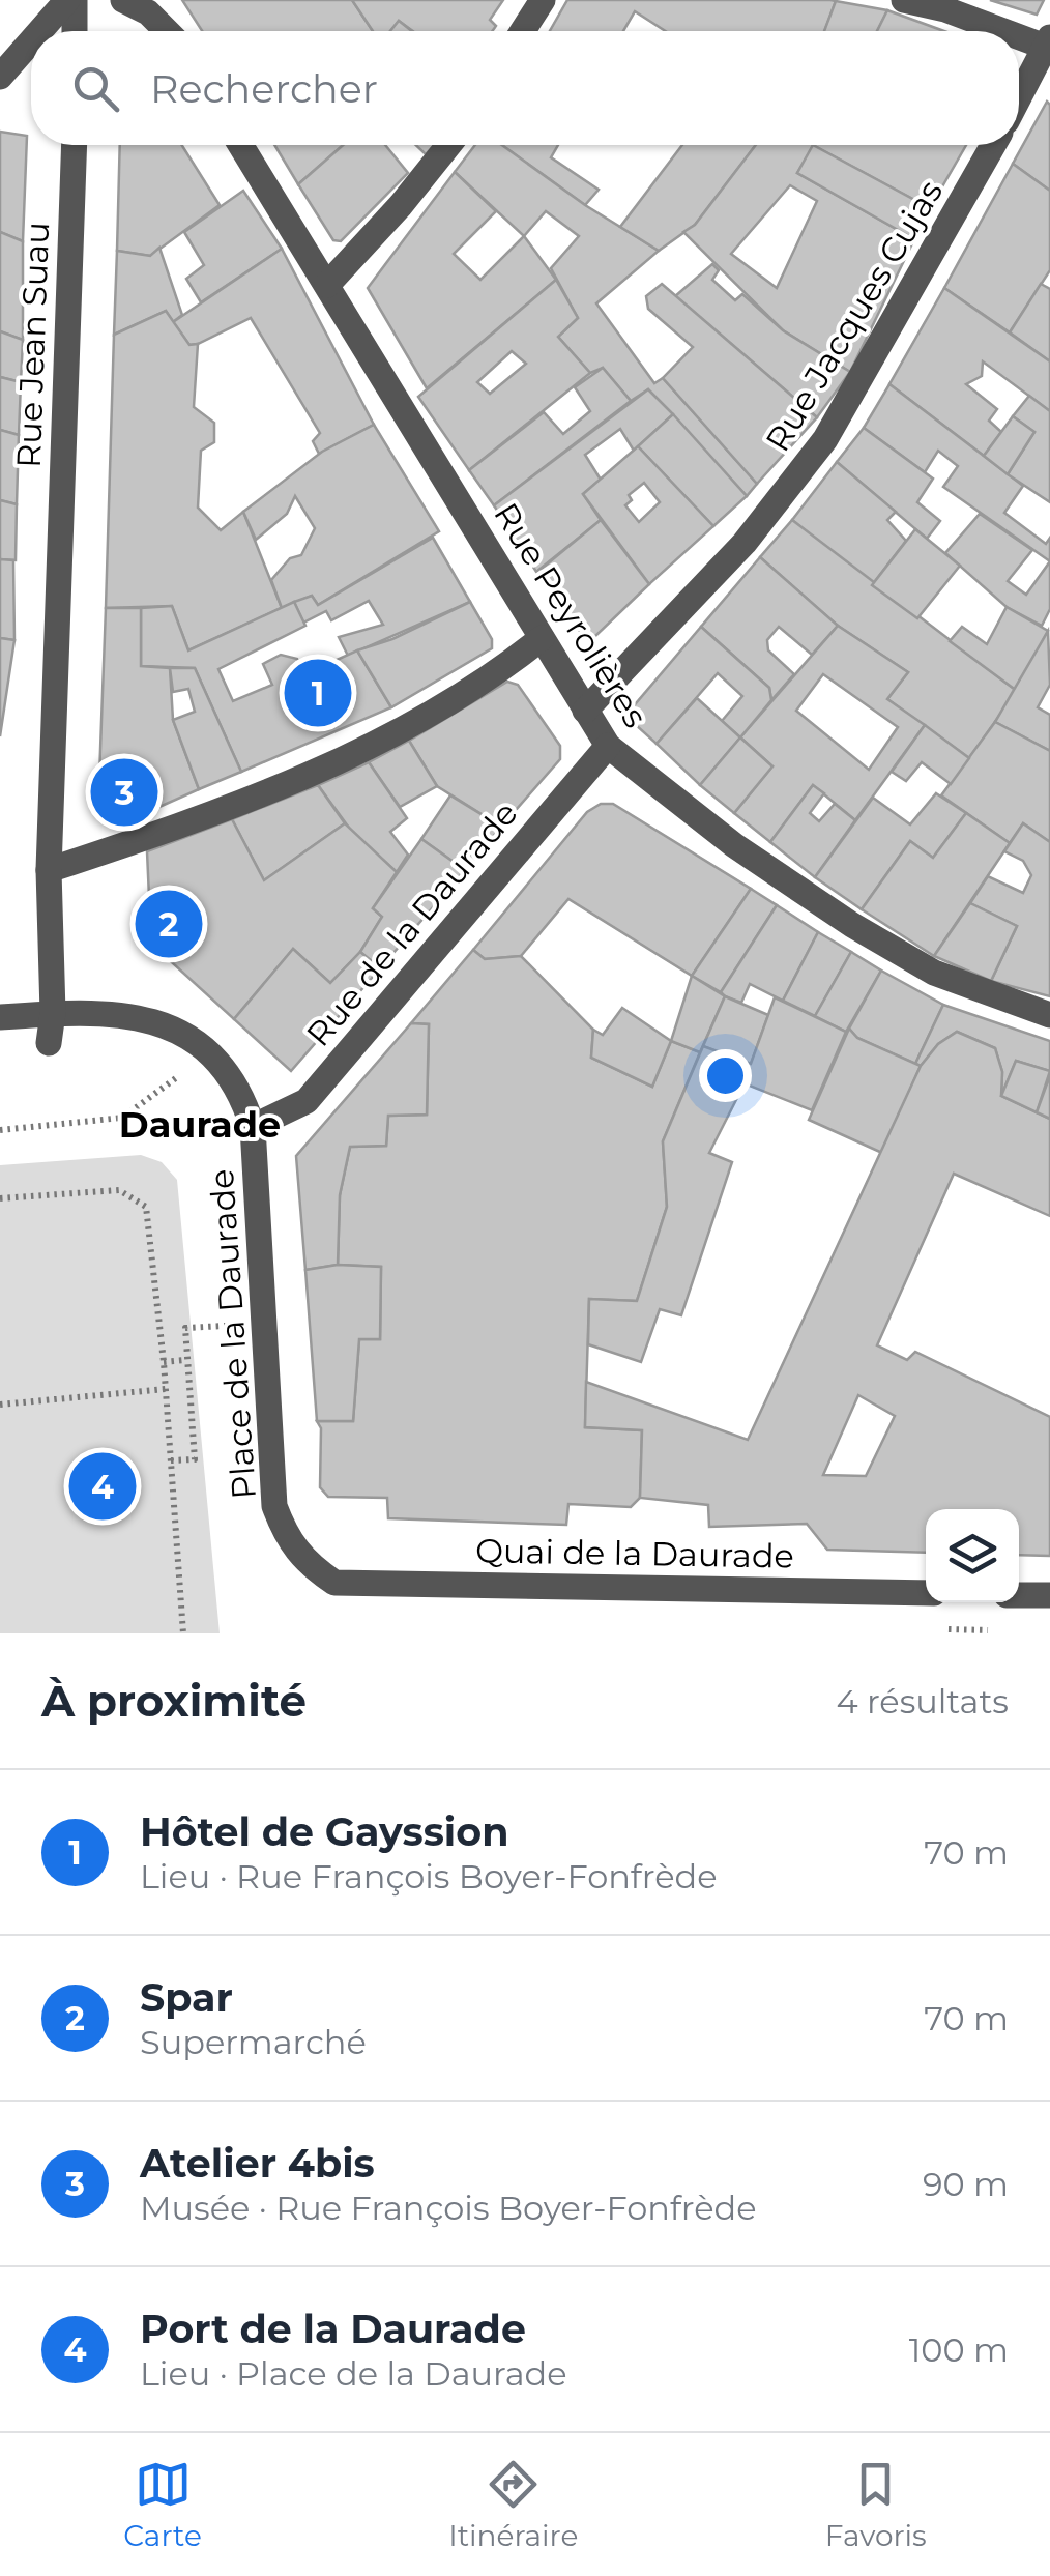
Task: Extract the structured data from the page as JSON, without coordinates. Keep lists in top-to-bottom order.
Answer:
{
  "streets": {
    "street": [
      "Rue Jacques Cujas",
      "Rue Jean Suau",
      "Rue Peyrolières",
      "Rue de la Daurade",
      "Place de la Daurade",
      "Quai de la Daurade"
    ]
  },
  "crossings": [
    ["Rue Jacques Cujas", "Rue Peyrolières"],
    ["Rue Peyrolières", "Rue de la Daurade"],
    ["Rue de la Daurade", "Place de la Daurade"],
    ["Place de la Daurade", "Quai de la Daurade"]
  ],
  "districts": ["Daurade"],
  "page": {
    "search": "Rechercher",
    "pins": [
      "1",
      "3",
      "2",
      "4"
    ],
    "heading": ["À proximité", "4 résultats"],
    "list": [
      {
        "mark": "1",
        "name": "Hôtel de Gayssion",
        "note": "Lieu · Rue François Boyer-Fonfrède",
        "value": "70 m"
      },
      {
        "mark": "2",
        "name": "Spar",
        "note": "Supermarché",
        "value": "70 m"
      },
      {
        "mark": "3",
        "name": "Atelier 4bis",
        "note": "Musée · Rue François Boyer-Fonfrède",
        "value": "90 m"
      },
      {
        "mark": "4",
        "name": "Port de la Daurade",
        "note": "Lieu · Place de la Daurade",
        "value": "100 m"
      }
    ],
    "nav": ["Carte", "Itinéraire", "Favoris"]
  }
}
